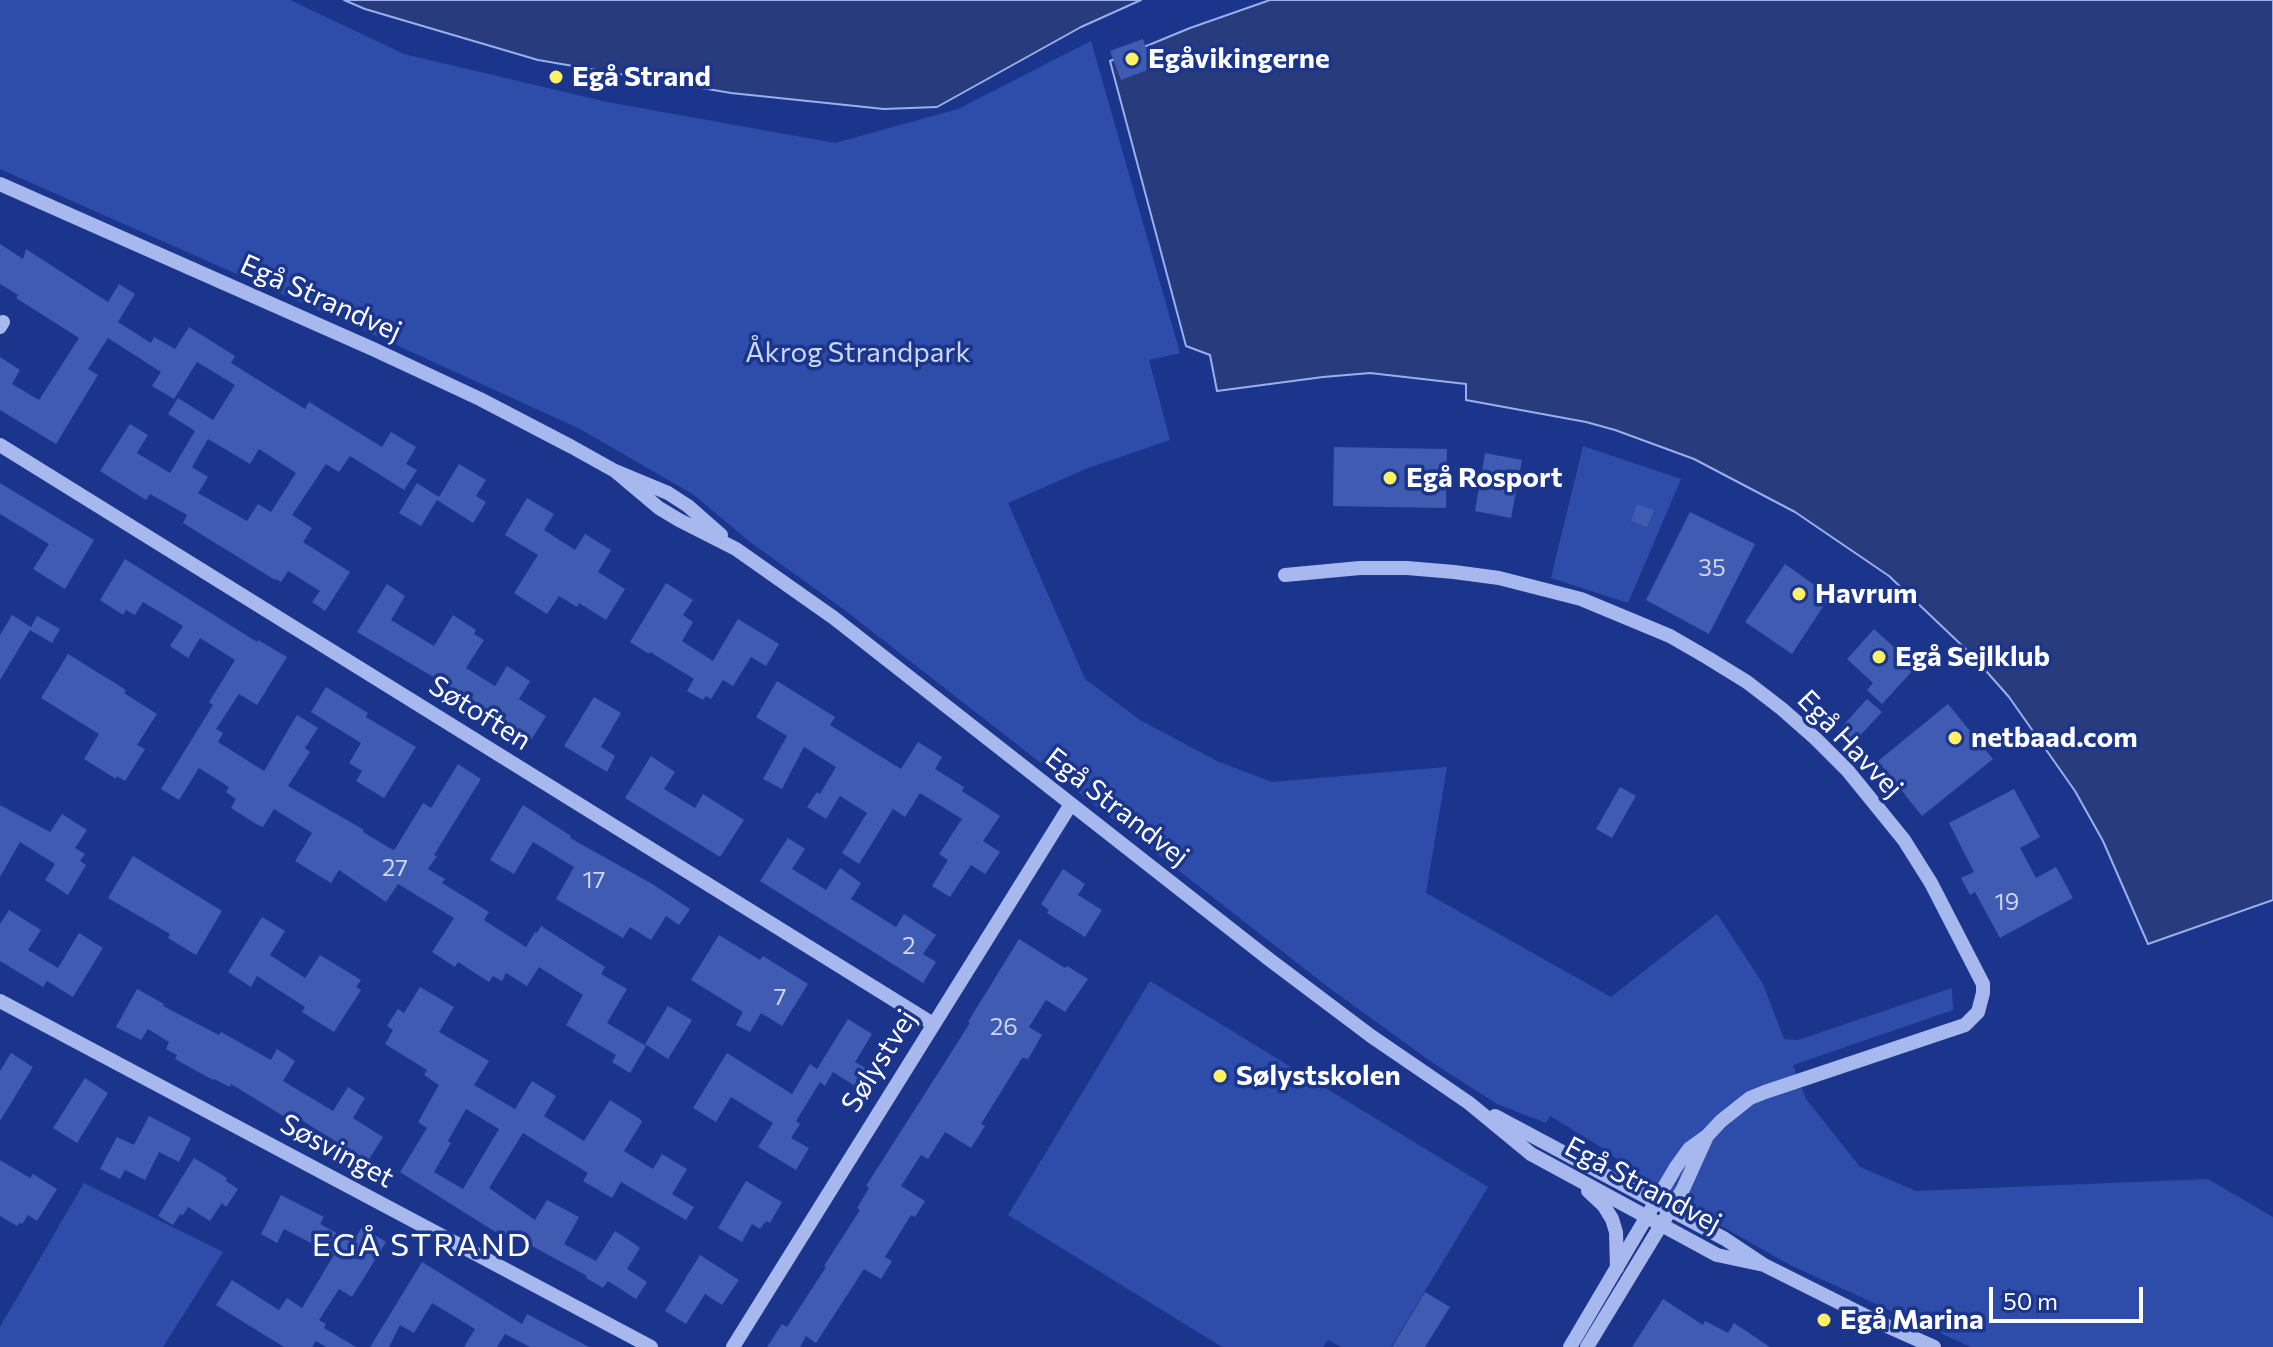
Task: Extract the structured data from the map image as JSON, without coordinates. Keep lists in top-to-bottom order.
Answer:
{
  "streets": {
    "street": [
      "Egå Strandvej",
      "Søtoften",
      "Egå Havvej",
      "Sølystvej",
      "Søsvinget"
    ]
  },
  "crossings": [
    ["Egå Strandvej", "Egå Havvej"],
    ["Egå Strandvej", "Sølystvej"],
    ["Søtoften", "Sølystvej"]
  ],
  "districts": ["EGÅ STRAND"],
  "parks": ["Åkrog Strandpark"],
  "places": [
    "Egåvikingerne",
    "Egå Strand",
    "Egå Rosport",
    "Havrum",
    "Egå Sejlklub",
    "netbaad.com",
    "Sølystskolen",
    "Egå Marina"
  ],
  "house_numbers": [
    "35",
    "27",
    "17",
    "19",
    "2",
    "7",
    "26"
  ],
  "scale_bar": "50 m"
}
